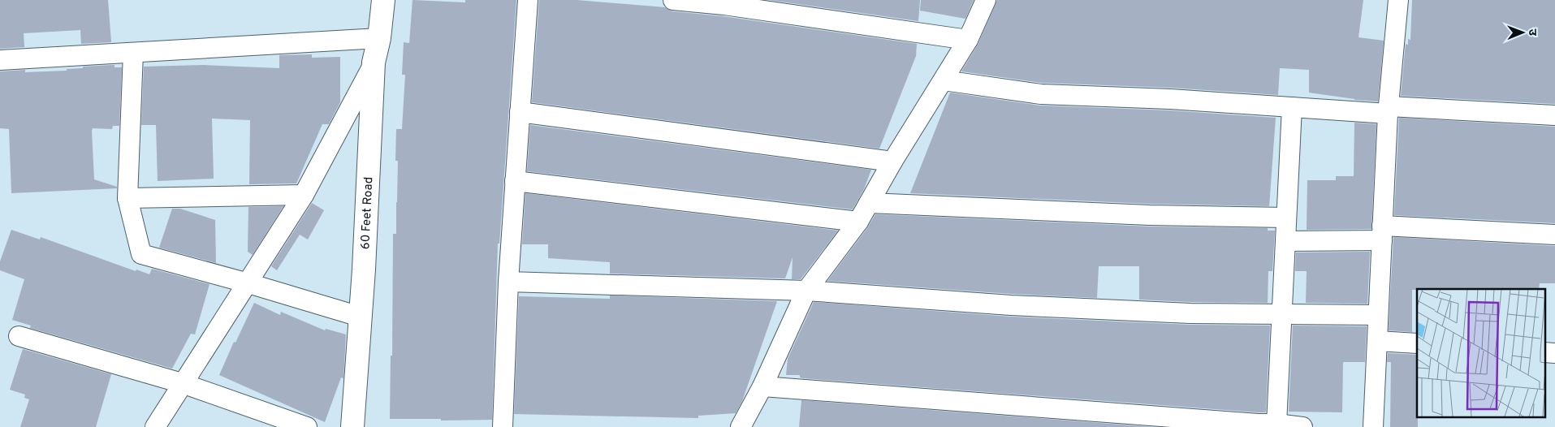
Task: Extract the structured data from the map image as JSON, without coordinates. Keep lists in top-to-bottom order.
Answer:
{
  "streets": {
    "main road": ["60 Feet Road"]
  },
  "north": "right"
}
